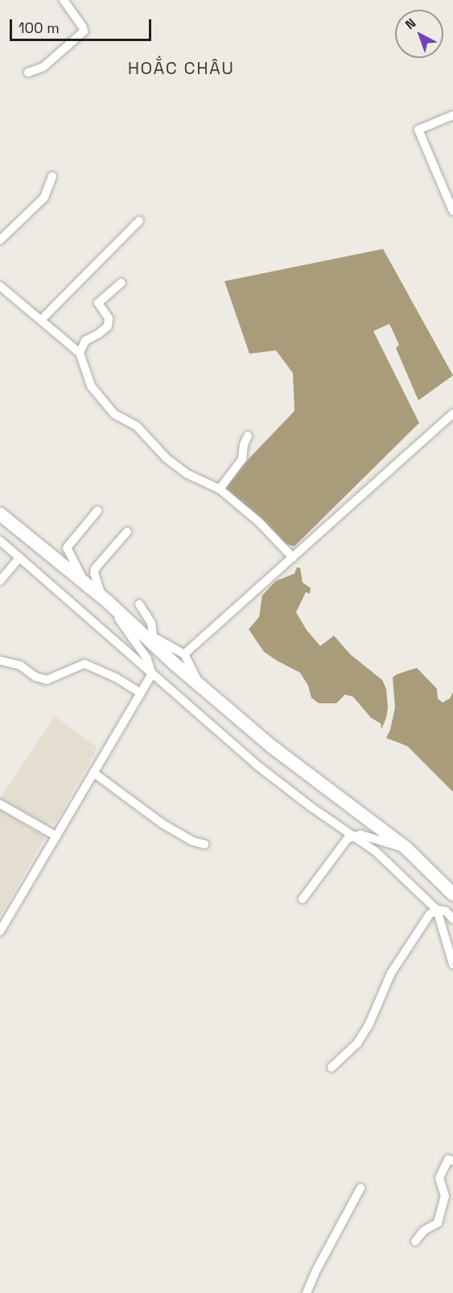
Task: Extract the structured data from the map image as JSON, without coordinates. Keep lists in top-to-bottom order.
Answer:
{
  "districts": ["HOẮC CHÂU"],
  "scale_bar": "100 m",
  "north": "top left"
}
